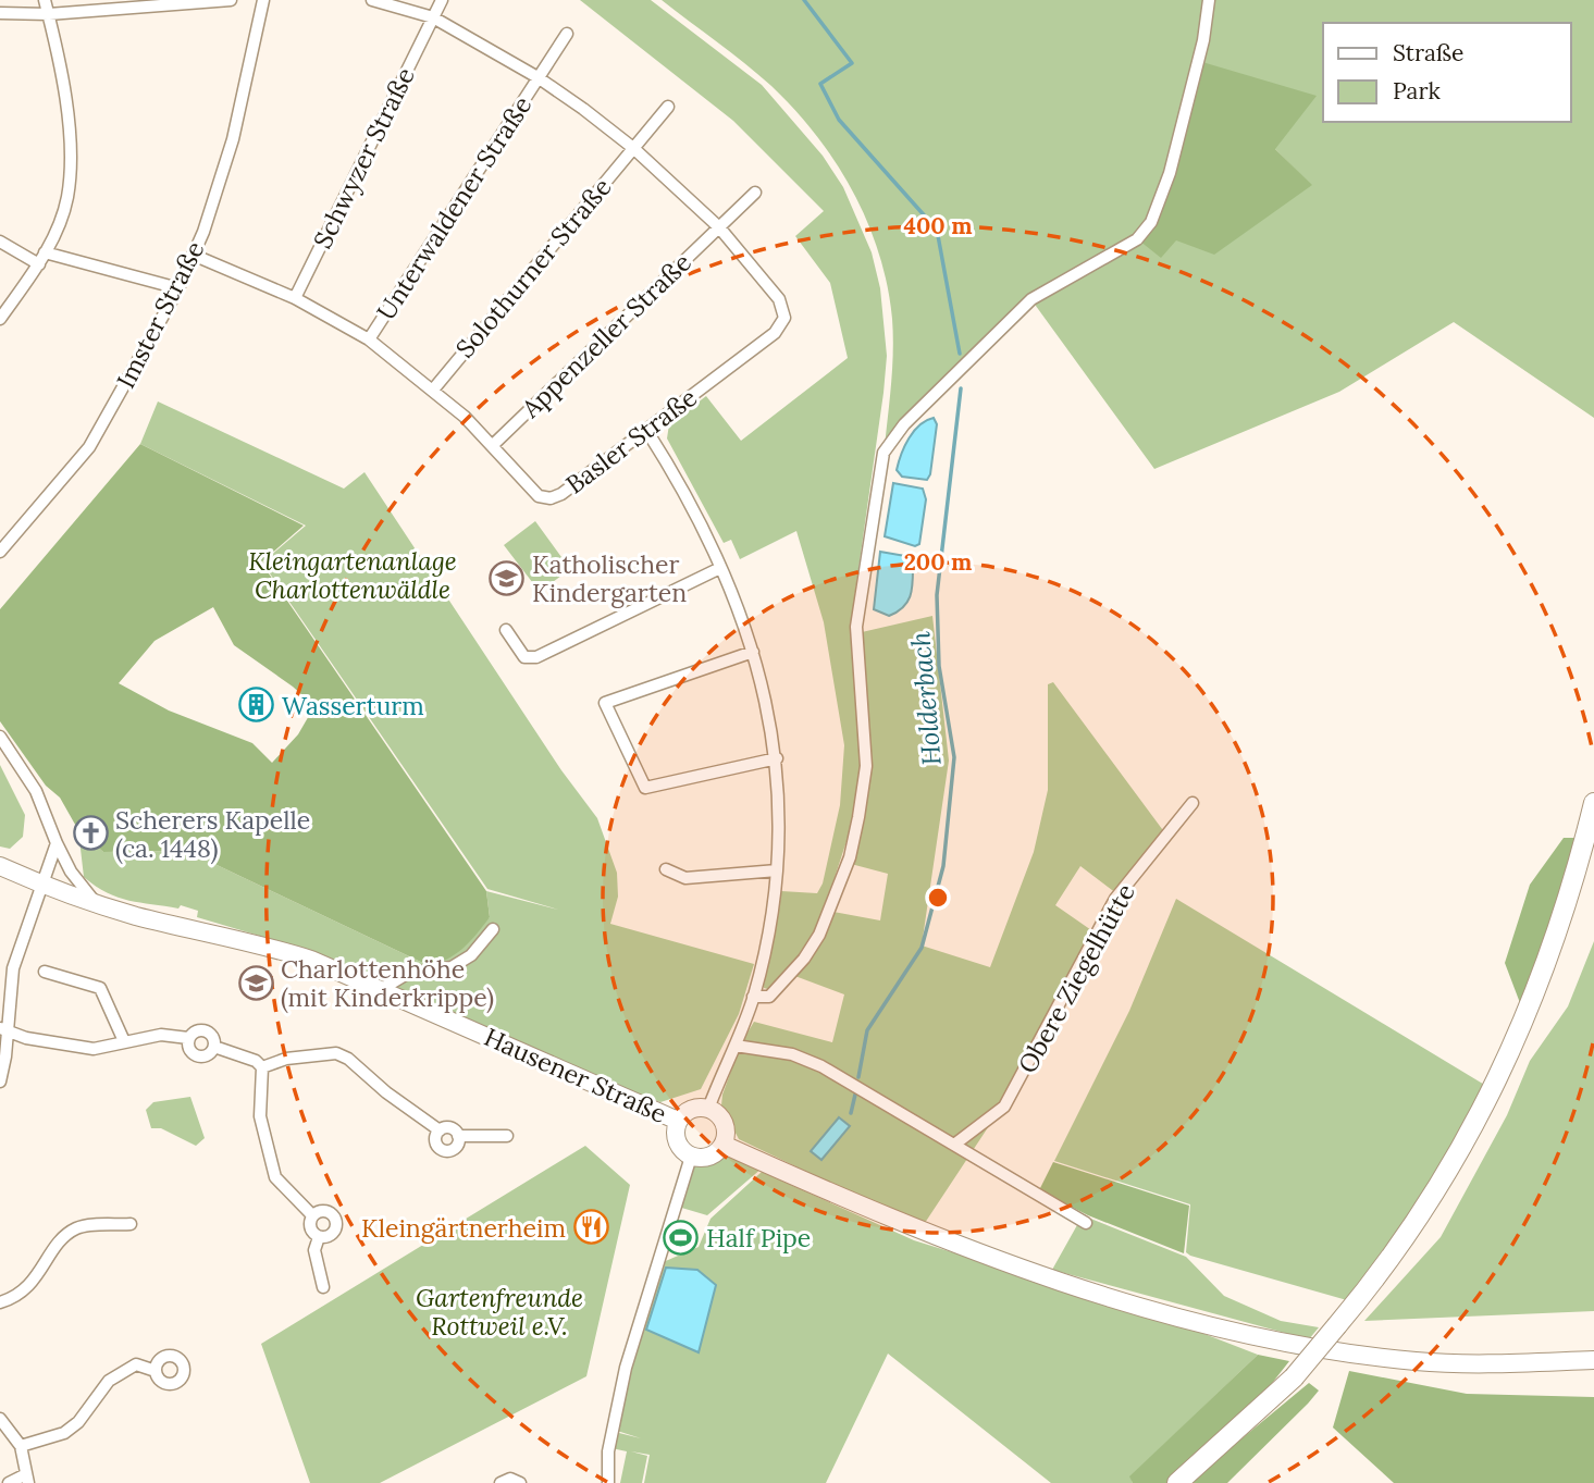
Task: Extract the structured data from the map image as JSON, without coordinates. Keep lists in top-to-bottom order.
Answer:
{
  "streets": {
    "main road": ["Hausener Straße"],
    "street": [
      "Schwyzer Straße",
      "Unterwaldener Straße",
      "Solothurner Straße",
      "Imster Straße",
      "Appenzeller Straße",
      "Basler Straße",
      "Obere Ziegelhütte"
    ]
  },
  "crossings": [
    ["Schwyzer Straße", "Basler Straße"],
    ["Unterwaldener Straße", "Basler Straße"],
    ["Solothurner Straße", "Basler Straße"],
    ["Imster Straße", "Basler Straße"],
    ["Appenzeller Straße", "Basler Straße"]
  ],
  "water": ["Holderbach"],
  "parks": ["Kleingartenanlage Charlottenwäldle", "Gartenfreunde Rottweil e.V."],
  "places": {
    "school or university": ["Katholischer Kindergarten", "Charlottenhöhe (mit Kinderkrippe)"],
    "building": ["Wasserturm"],
    "church": ["Scherers Kapelle (ca. 1448)"],
    "restaurant": ["Kleingärtnerheim"],
    "sports": ["Half Pipe"]
  },
  "legend": ["Straße", "Park"],
  "rings": ["400 m", "200 m"]
}
